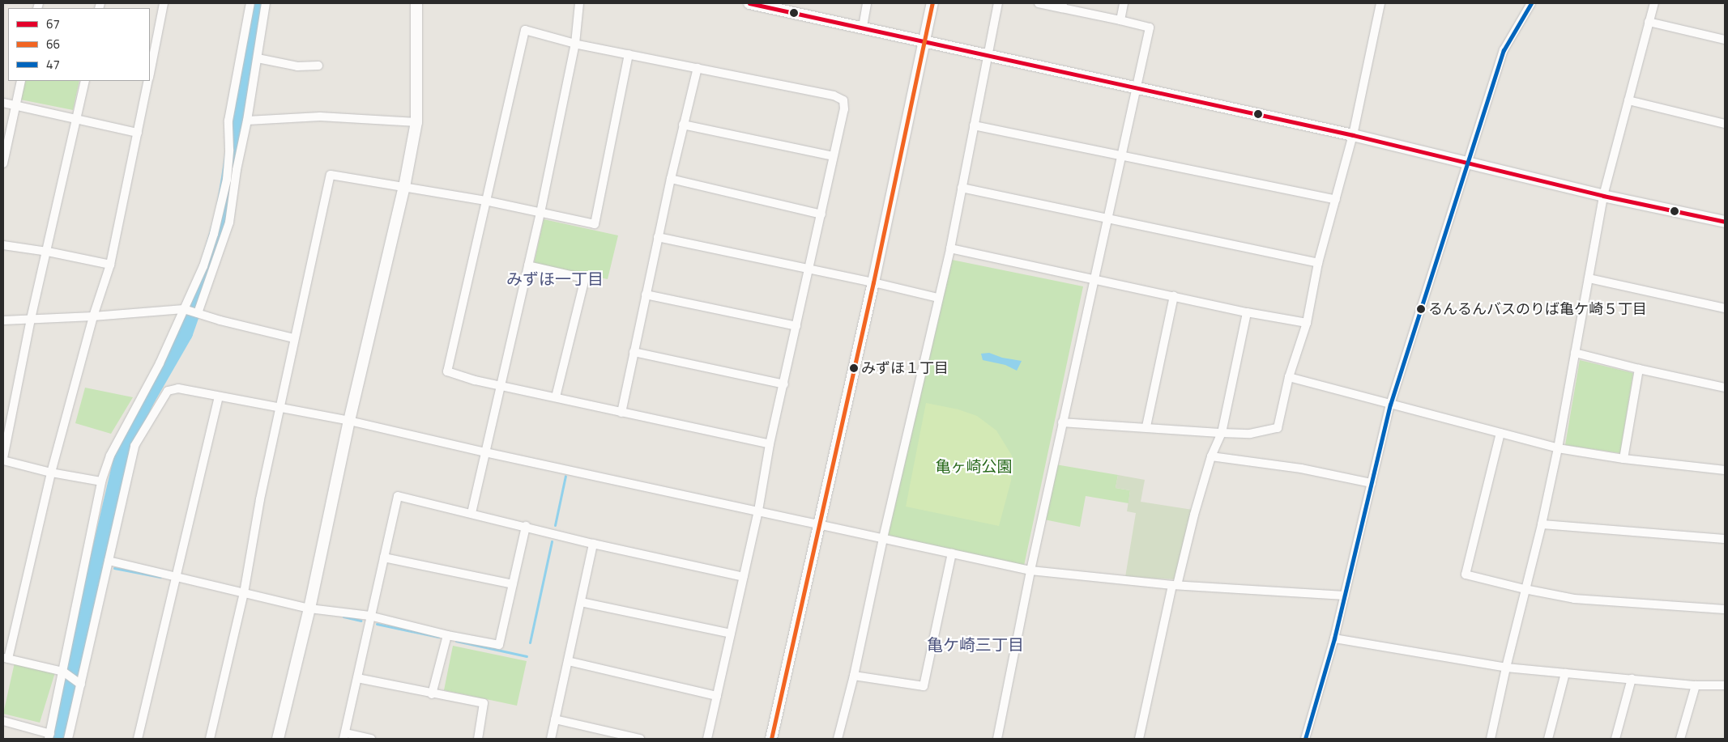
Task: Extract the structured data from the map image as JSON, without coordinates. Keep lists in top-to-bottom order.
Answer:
{
  "districts": ["みずほ一丁目", "亀ケ崎三丁目"],
  "parks": ["亀ヶ崎公園"],
  "places": ["るんるんバスのりば亀ケ崎５丁目", "みずほ１丁目"],
  "lines": ["transit line 67", "transit line 66", "transit line 47"],
  "legend": ["67", "66", "47"]
}
